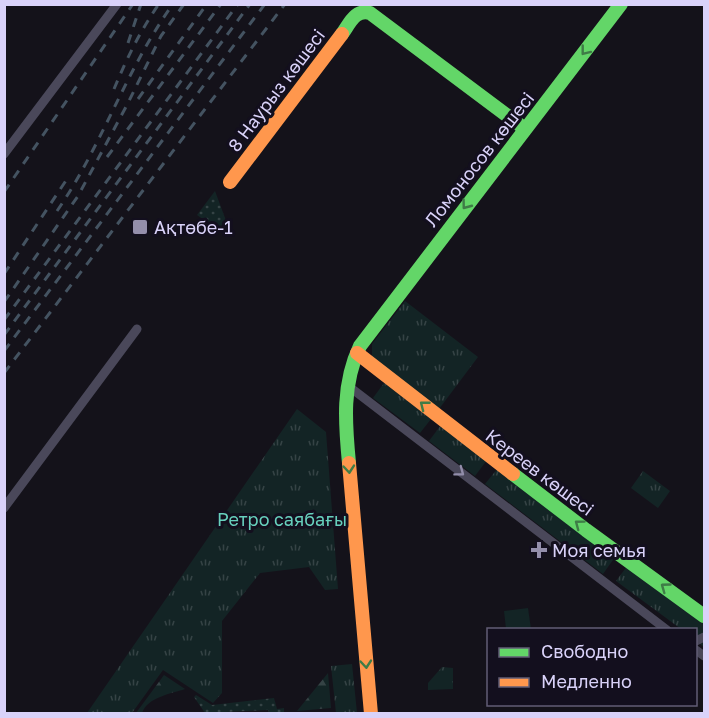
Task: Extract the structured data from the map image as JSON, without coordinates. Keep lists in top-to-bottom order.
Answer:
{
  "streets": {
    "street": ["8 Наурыз көшесі", "Ломоносов көшесі", "Кереев көшесі"]
  },
  "crossings": [
    ["8 Наурыз көшесі", "Ломоносов көшесі"],
    ["Ломоносов көшесі", "Кереев көшесі"]
  ],
  "one_way": ["Ломоносов көшесі"],
  "parks": ["Ретро саябағы"],
  "places": {
    "transit": ["Ақтөбе-1"],
    "health": ["Моя семья"]
  },
  "legend": ["Свободно", "Медленно"]
}
